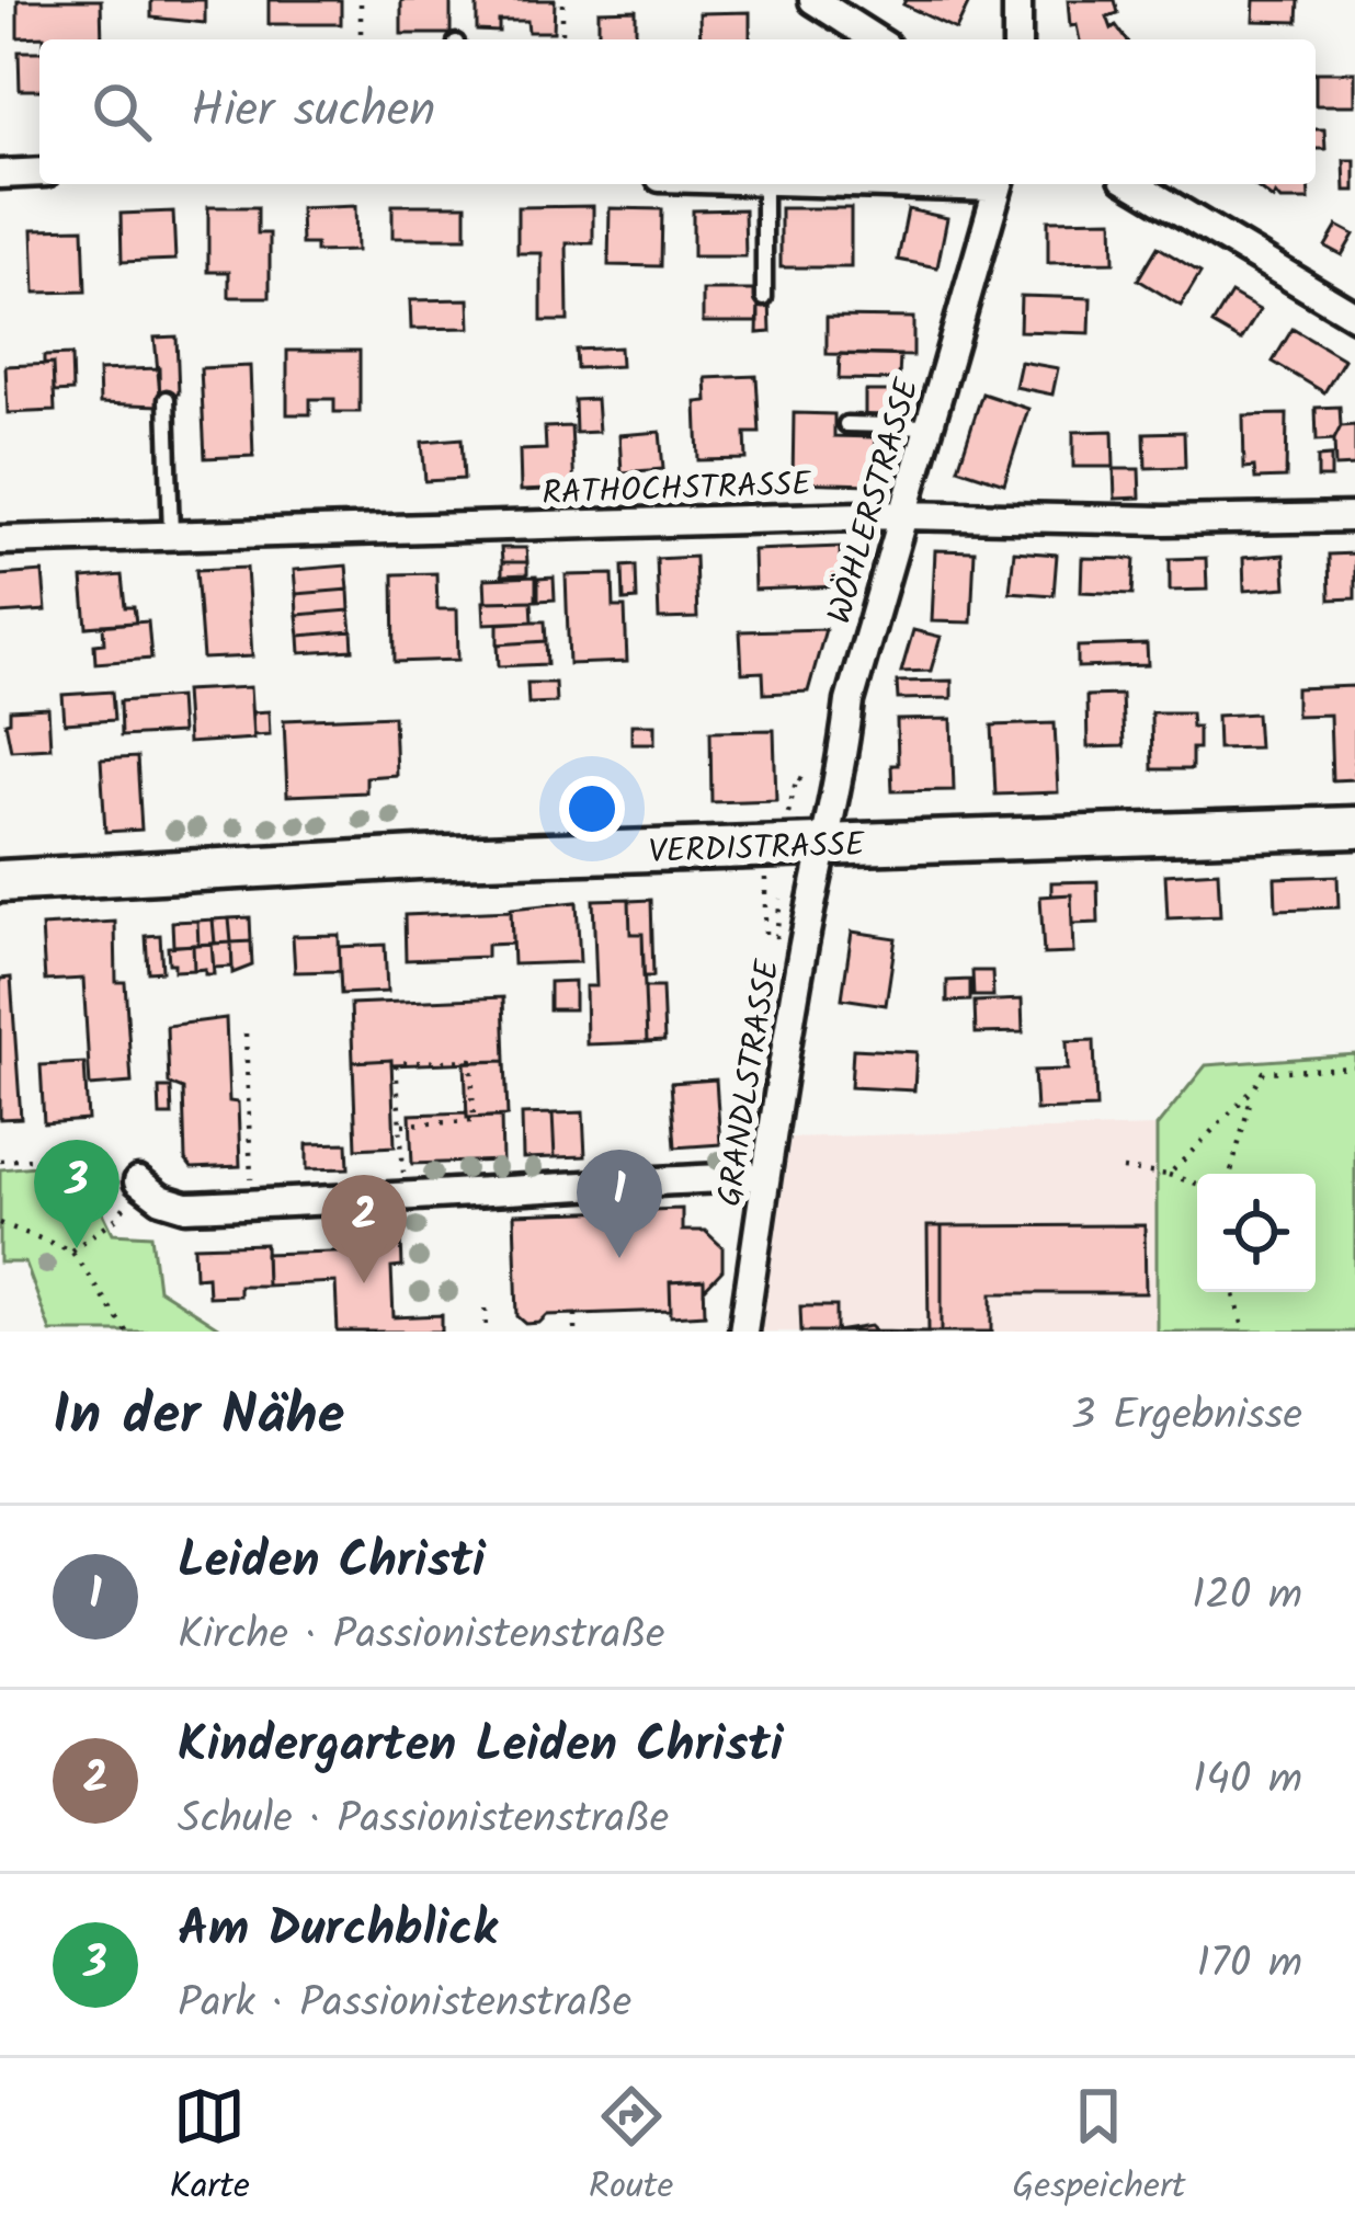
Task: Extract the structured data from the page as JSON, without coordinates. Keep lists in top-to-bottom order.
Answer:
{
  "streets": {
    "main road": ["VERDISTRASSE"],
    "street": ["RATHOCHSTRASSE", "WÖHLERSTRASSE", "GRANDLSTRASSE"]
  },
  "crossings": [
    ["RATHOCHSTRASSE", "WÖHLERSTRASSE"],
    ["WÖHLERSTRASSE", "VERDISTRASSE"],
    ["WÖHLERSTRASSE", "GRANDLSTRASSE"],
    ["VERDISTRASSE", "GRANDLSTRASSE"]
  ],
  "page": {
    "search": "Hier suchen",
    "pins": ["3", "1", "2"],
    "heading": ["In der Nähe", "3 Ergebnisse"],
    "list": [
      {
        "mark": "1",
        "name": "Leiden Christi",
        "note": "Kirche · Passionistenstraße",
        "value": "120 m"
      },
      {
        "mark": "2",
        "name": "Kindergarten Leiden Christi",
        "note": "Schule · Passionistenstraße",
        "value": "140 m"
      },
      {
        "mark": "3",
        "name": "Am Durchblick",
        "note": "Park · Passionistenstraße",
        "value": "170 m"
      }
    ],
    "nav": ["Karte", "Route", "Gespeichert"]
  }
}
